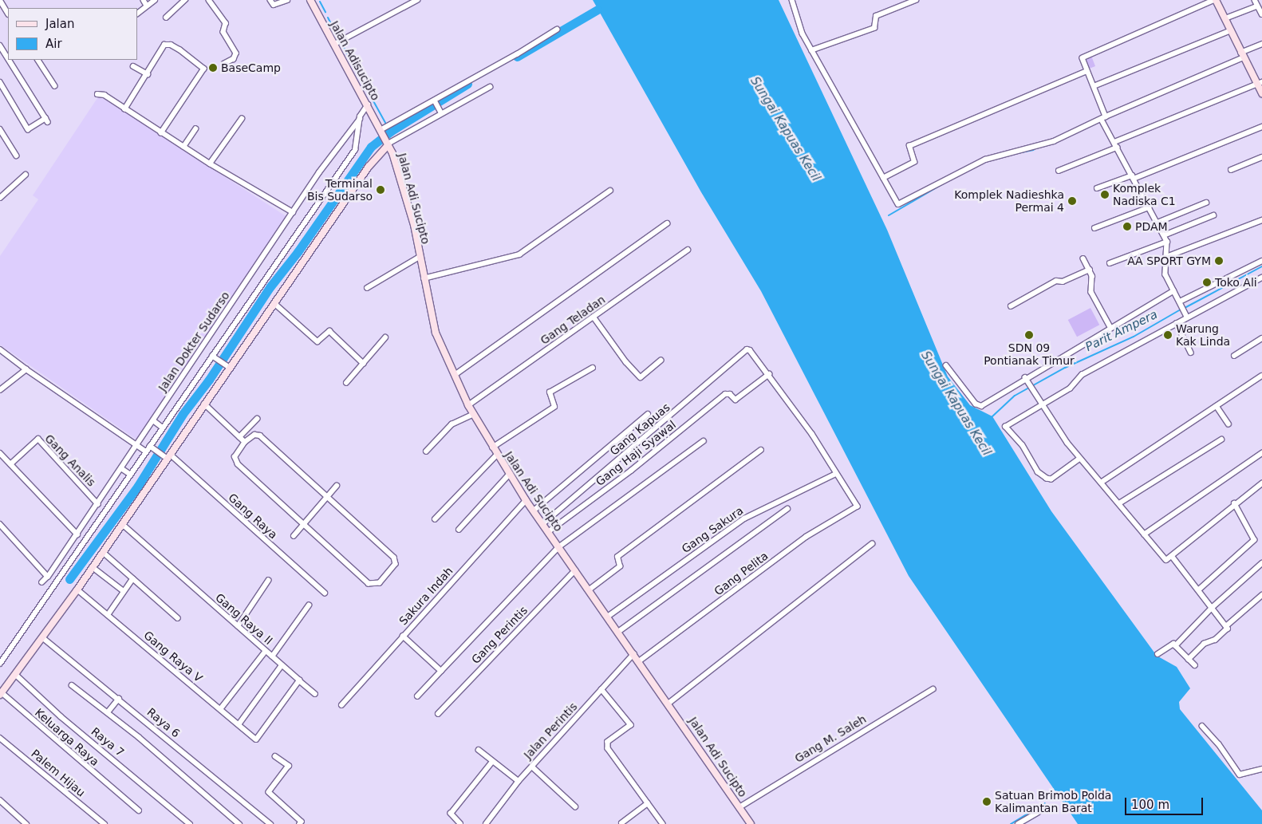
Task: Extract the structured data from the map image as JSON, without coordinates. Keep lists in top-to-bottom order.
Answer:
{
  "streets": {
    "main road": ["Jalan Adisucipto", "Jalan Adi Sucipto"],
    "street": [
      "Gang Teladan",
      "Jalan Dokter Sudarso",
      "Gang Kapuas",
      "Gang Haji Syawal",
      "Gang Analis",
      "Gang Raya",
      "Gang Sakura",
      "Gang Pelita",
      "Sakura Indah",
      "Gang Raya II",
      "Gang Perintis",
      "Gang Raya V",
      "Raya 6",
      "Jalan Perintis",
      "Keluarga Raya",
      "Gang M. Saleh",
      "Raya 7",
      "Palem Hijau"
    ]
  },
  "crossings": [
    ["Jalan Adisucipto", "Jalan Adi Sucipto"],
    ["Jalan Adi Sucipto", "Gang Teladan"],
    ["Jalan Adi Sucipto", "Gang Kapuas"],
    ["Jalan Adi Sucipto", "Gang Haji Syawal"],
    ["Jalan Adi Sucipto", "Gang Sakura"],
    ["Jalan Adi Sucipto", "Gang Pelita"],
    ["Jalan Adi Sucipto", "Sakura Indah"],
    ["Jalan Adi Sucipto", "Gang Perintis"],
    ["Jalan Adi Sucipto", "Jalan Perintis"],
    ["Jalan Adi Sucipto", "Gang M. Saleh"],
    ["Jalan Dokter Sudarso", "Gang Analis"],
    ["Gang Kapuas", "Gang Haji Syawal"],
    ["Gang Sakura", "Gang Pelita"],
    ["Gang Raya II", "Gang Raya V"]
  ],
  "water": ["Sungai Kapuas Kecil", "Parit Ampera"],
  "places": [
    "BaseCamp",
    "Terminal Bis Sudarso",
    "Komplek Nadiska C1",
    "Komplek Nadieshka Permai 4",
    "PDAM",
    "AA SPORT GYM",
    "Toko Ali",
    "SDN 09 Pontianak Timur",
    "Warung Kak Linda",
    "Satuan Brimob Polda Kalimantan Barat"
  ],
  "legend": ["Jalan", "Air"],
  "scale_bar": "100 m"
}
